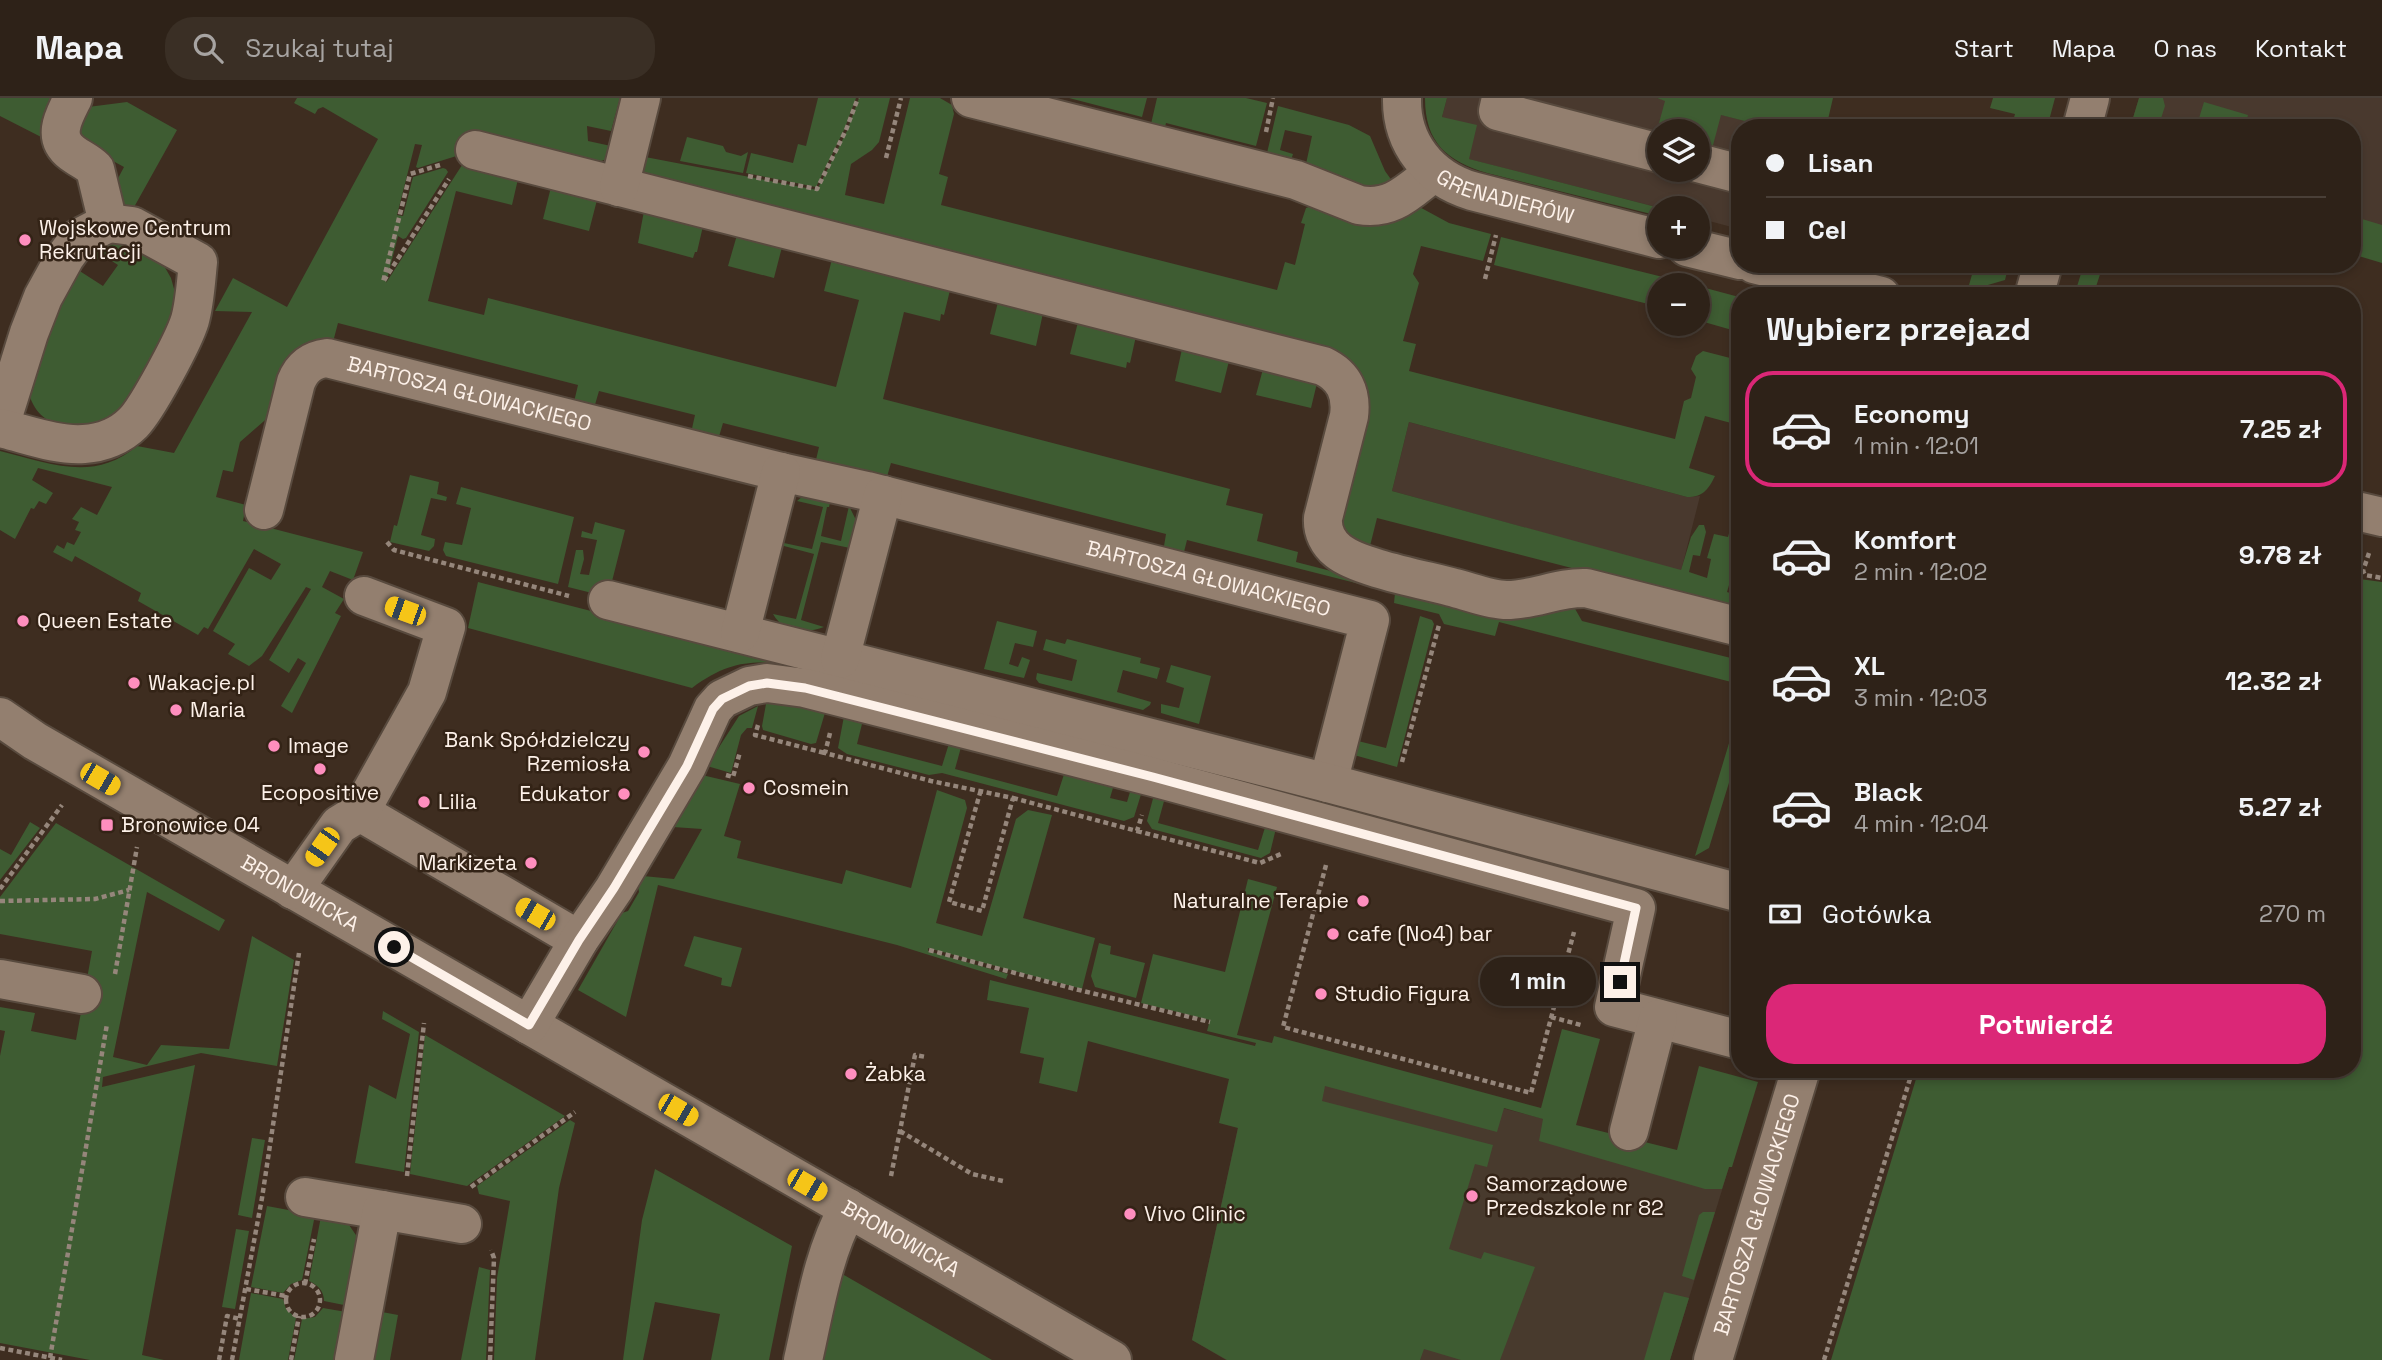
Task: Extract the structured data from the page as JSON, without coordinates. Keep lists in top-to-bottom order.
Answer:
{
  "streets": {
    "street": ["GRENADIERÓW", "BARTOSZA GŁOWACKIEGO", "BRONOWICKA"]
  },
  "places": {
    "other": [
      "Wojskowe Centrum Rekrutacji",
      "Queen Estate",
      "Wakacje.pl",
      "Maria",
      "Image",
      "Bank Spółdzielczy Rzemiosła",
      "Ecopositive",
      "Cosmein",
      "Edukator",
      "Lilia",
      "Markizeta",
      "Naturalne Terapie",
      "cafe (No4) bar",
      "Studio Figura",
      "Żabka",
      "Samorządowe Przedszkole nr 82",
      "Vivo Clinic"
    ],
    "transit": ["Bronowice 04"]
  },
  "page": {
    "header": "Mapa",
    "search": "Szukaj tutaj",
    "nav": [
      "Start",
      "Mapa",
      "O nas",
      "Kontakt"
    ],
    "map_buttons": ["+", "−"],
    "banner": ["Lisan", "Cel"],
    "heading": "Wybierz przejazd",
    "list": [
      {
        "name": "Economy",
        "note": "1 min · 12:01",
        "value": "7.25 zł"
      },
      {
        "name": "Komfort",
        "note": "2 min · 12:02",
        "value": "9.78 zł"
      },
      {
        "name": "XL",
        "note": "3 min · 12:03",
        "value": "12.32 zł"
      },
      {
        "name": "Black",
        "note": "4 min · 12:04",
        "value": "5.27 zł"
      }
    ],
    "pay": ["Gotówka", "270 m"],
    "bubble": "1 min",
    "buttons": "Potwierdź"
  }
}
